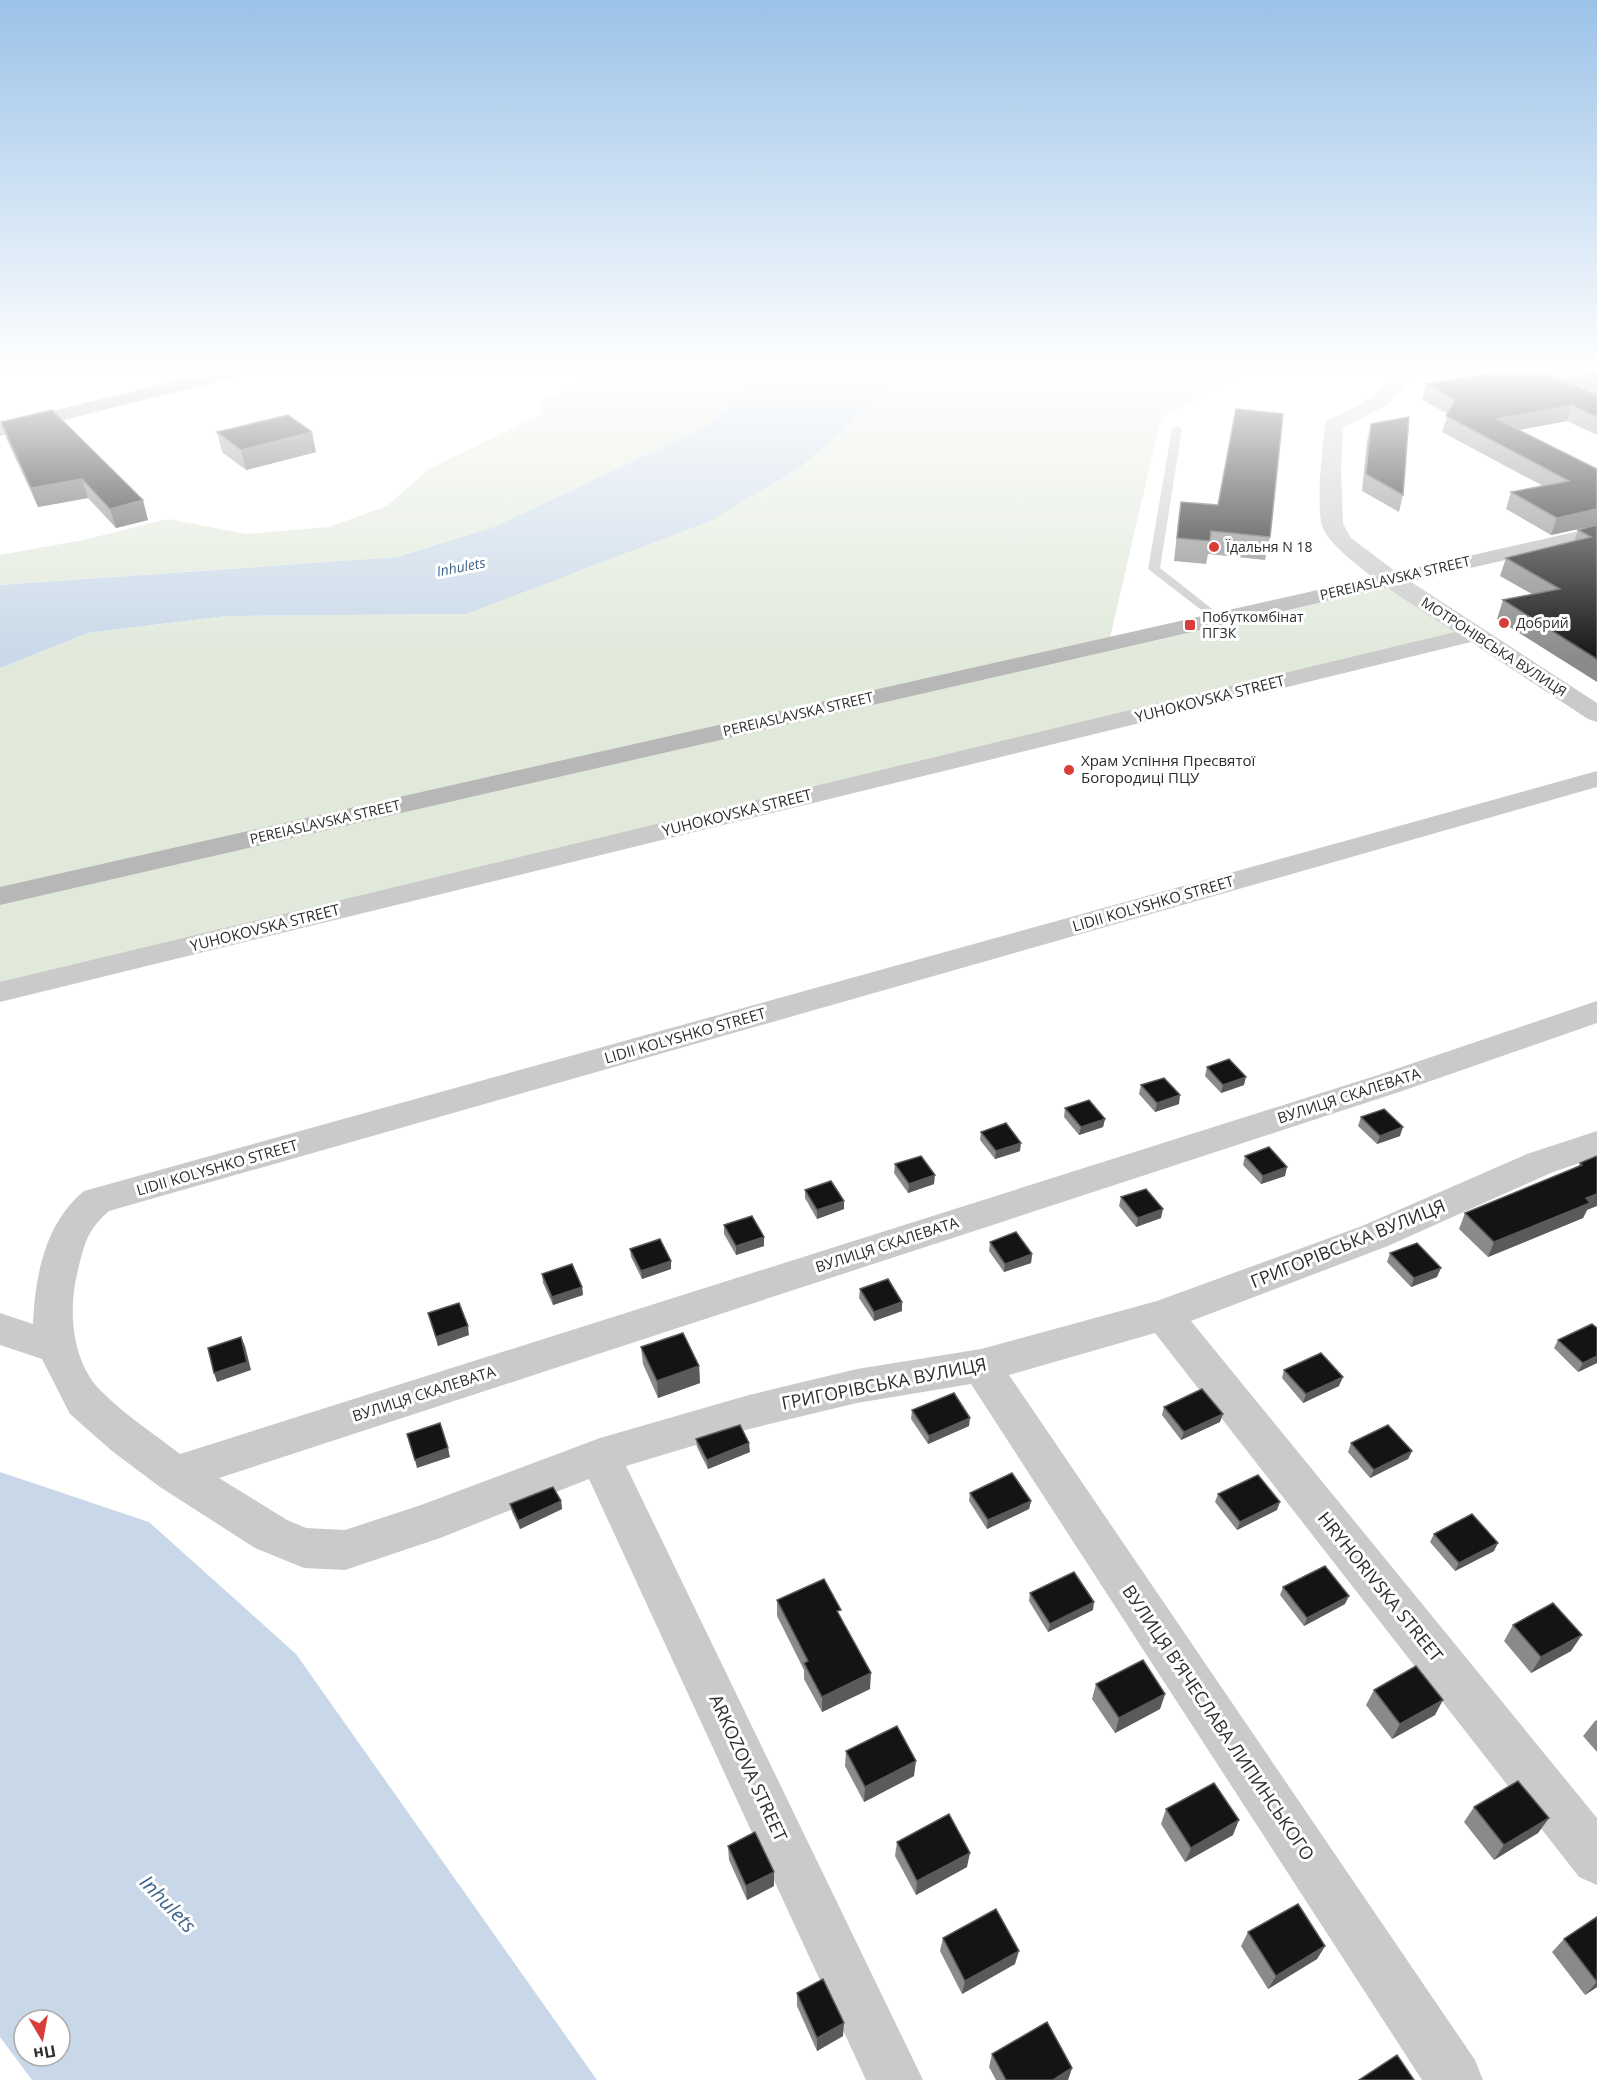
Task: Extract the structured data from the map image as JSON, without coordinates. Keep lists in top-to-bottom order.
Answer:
{
  "streets": {
    "street": [
      "PEREIASLAVSKA STREET",
      "МОТРОНІВСЬКА ВУЛИЦЯ",
      "YUHOKOVSKA STREET",
      "LIDII KOLYSHKO STREET",
      "ВУЛИЦЯ СКАЛЕВАТА",
      "ГРИГОРІВСЬКА ВУЛИЦЯ",
      "HRYHORIVSKA STREET",
      "ВУЛИЦЯ В’ЯЧЕСЛАВА ЛИПИНСЬКОГО",
      "ARKOZOVA STREET"
    ]
  },
  "crossings": [
    ["PEREIASLAVSKA STREET", "МОТРОНІВСЬКА ВУЛИЦЯ"],
    ["МОТРОНІВСЬКА ВУЛИЦЯ", "YUHOKOVSKA STREET"],
    ["LIDII KOLYSHKO STREET", "ВУЛИЦЯ СКАЛЕВАТА"],
    ["LIDII KOLYSHKO STREET", "ГРИГОРІВСЬКА ВУЛИЦЯ"],
    ["ВУЛИЦЯ СКАЛЕВАТА", "ГРИГОРІВСЬКА ВУЛИЦЯ"],
    ["ГРИГОРІВСЬКА ВУЛИЦЯ", "HRYHORIVSKA STREET"],
    ["ГРИГОРІВСЬКА ВУЛИЦЯ", "ВУЛИЦЯ В’ЯЧЕСЛАВА ЛИПИНСЬКОГО"],
    ["ГРИГОРІВСЬКА ВУЛИЦЯ", "ARKOZOVA STREET"]
  ],
  "water": ["Inhulets"],
  "places": {
    "other": ["Їдальня N 18", "Добрий", "Храм Успіння Пресвятої Богородиці ПЦУ"],
    "transit": ["Побуткомбінат ПГЗК"]
  },
  "north": "bottom"
}
